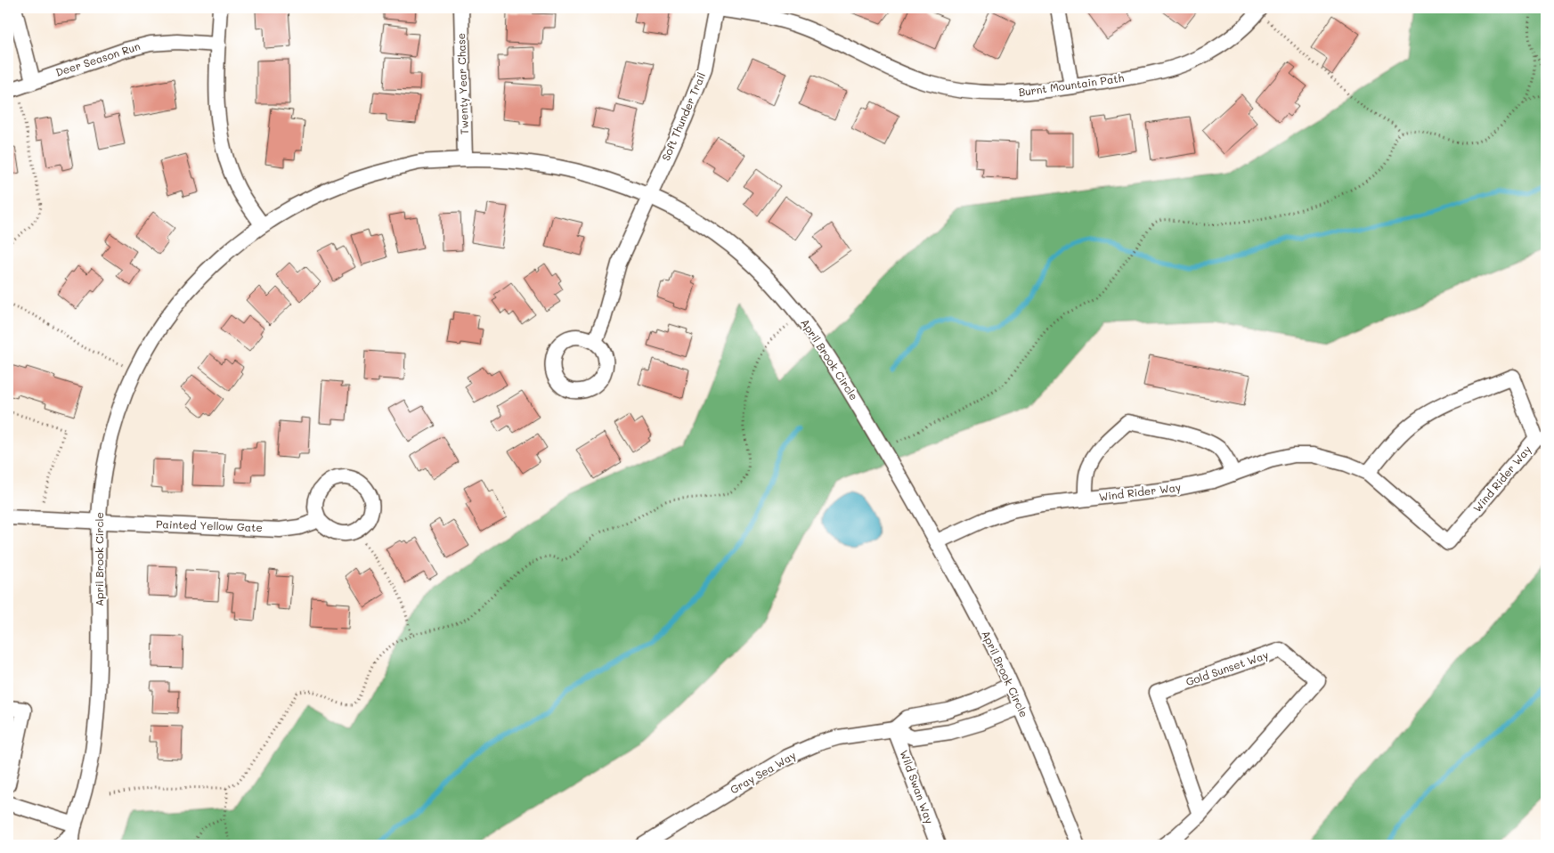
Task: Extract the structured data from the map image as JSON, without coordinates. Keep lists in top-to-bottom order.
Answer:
{
  "streets": {
    "street": [
      "Deer Season Run",
      "Twenty Year Chase",
      "Burnt Mountain Path",
      "Soft Thunder Trail",
      "April Brook Circle",
      "Wind Rider Way",
      "Painted Yellow Gate",
      "Gold Sunset Way",
      "Gray Sea Way",
      "Wild Swan Way"
    ]
  },
  "crossings": [
    ["Twenty Year Chase", "April Brook Circle"],
    ["Burnt Mountain Path", "Soft Thunder Trail"],
    ["Soft Thunder Trail", "April Brook Circle"],
    ["April Brook Circle", "Wind Rider Way"],
    ["April Brook Circle", "Painted Yellow Gate"],
    ["April Brook Circle", "Gray Sea Way"],
    ["Gray Sea Way", "Wild Swan Way"]
  ]
}
